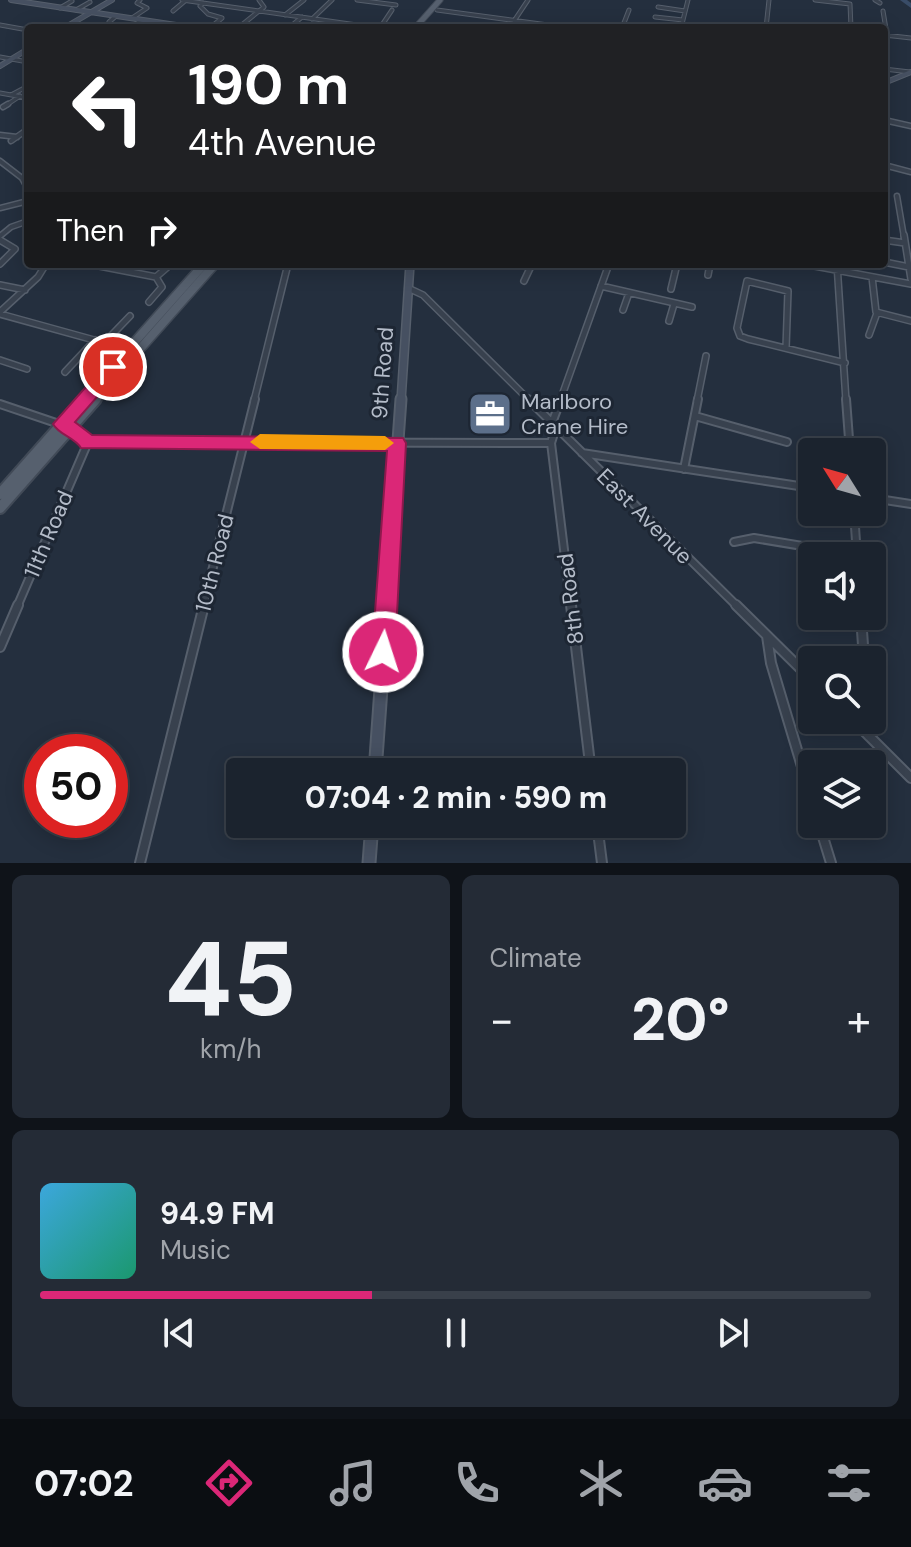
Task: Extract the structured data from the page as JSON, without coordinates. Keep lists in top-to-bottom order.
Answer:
{
  "streets": {
    "main road": ["9th Road"],
    "street": [
      "East Avenue",
      "11th Road",
      "10th Road",
      "8th Road"
    ]
  },
  "crossings": [
    ["9th Road", "East Avenue"],
    ["East Avenue", "8th Road"]
  ],
  "places": {
    "office": ["Marlboro Crane Hire"]
  },
  "north": "top left",
  "page": {
    "turn": ["190 m", "4th Avenue"],
    "then": "Then",
    "limit": "50",
    "trip": "07:04 · 2 min · 590 m",
    "tile": [
      ["45", "km/h"],
      "Climate"
    ],
    "heat": ["−", "20°", "+"],
    "song": ["94.9 FM", "Music"],
    "tabs": "07:02"
  }
}
